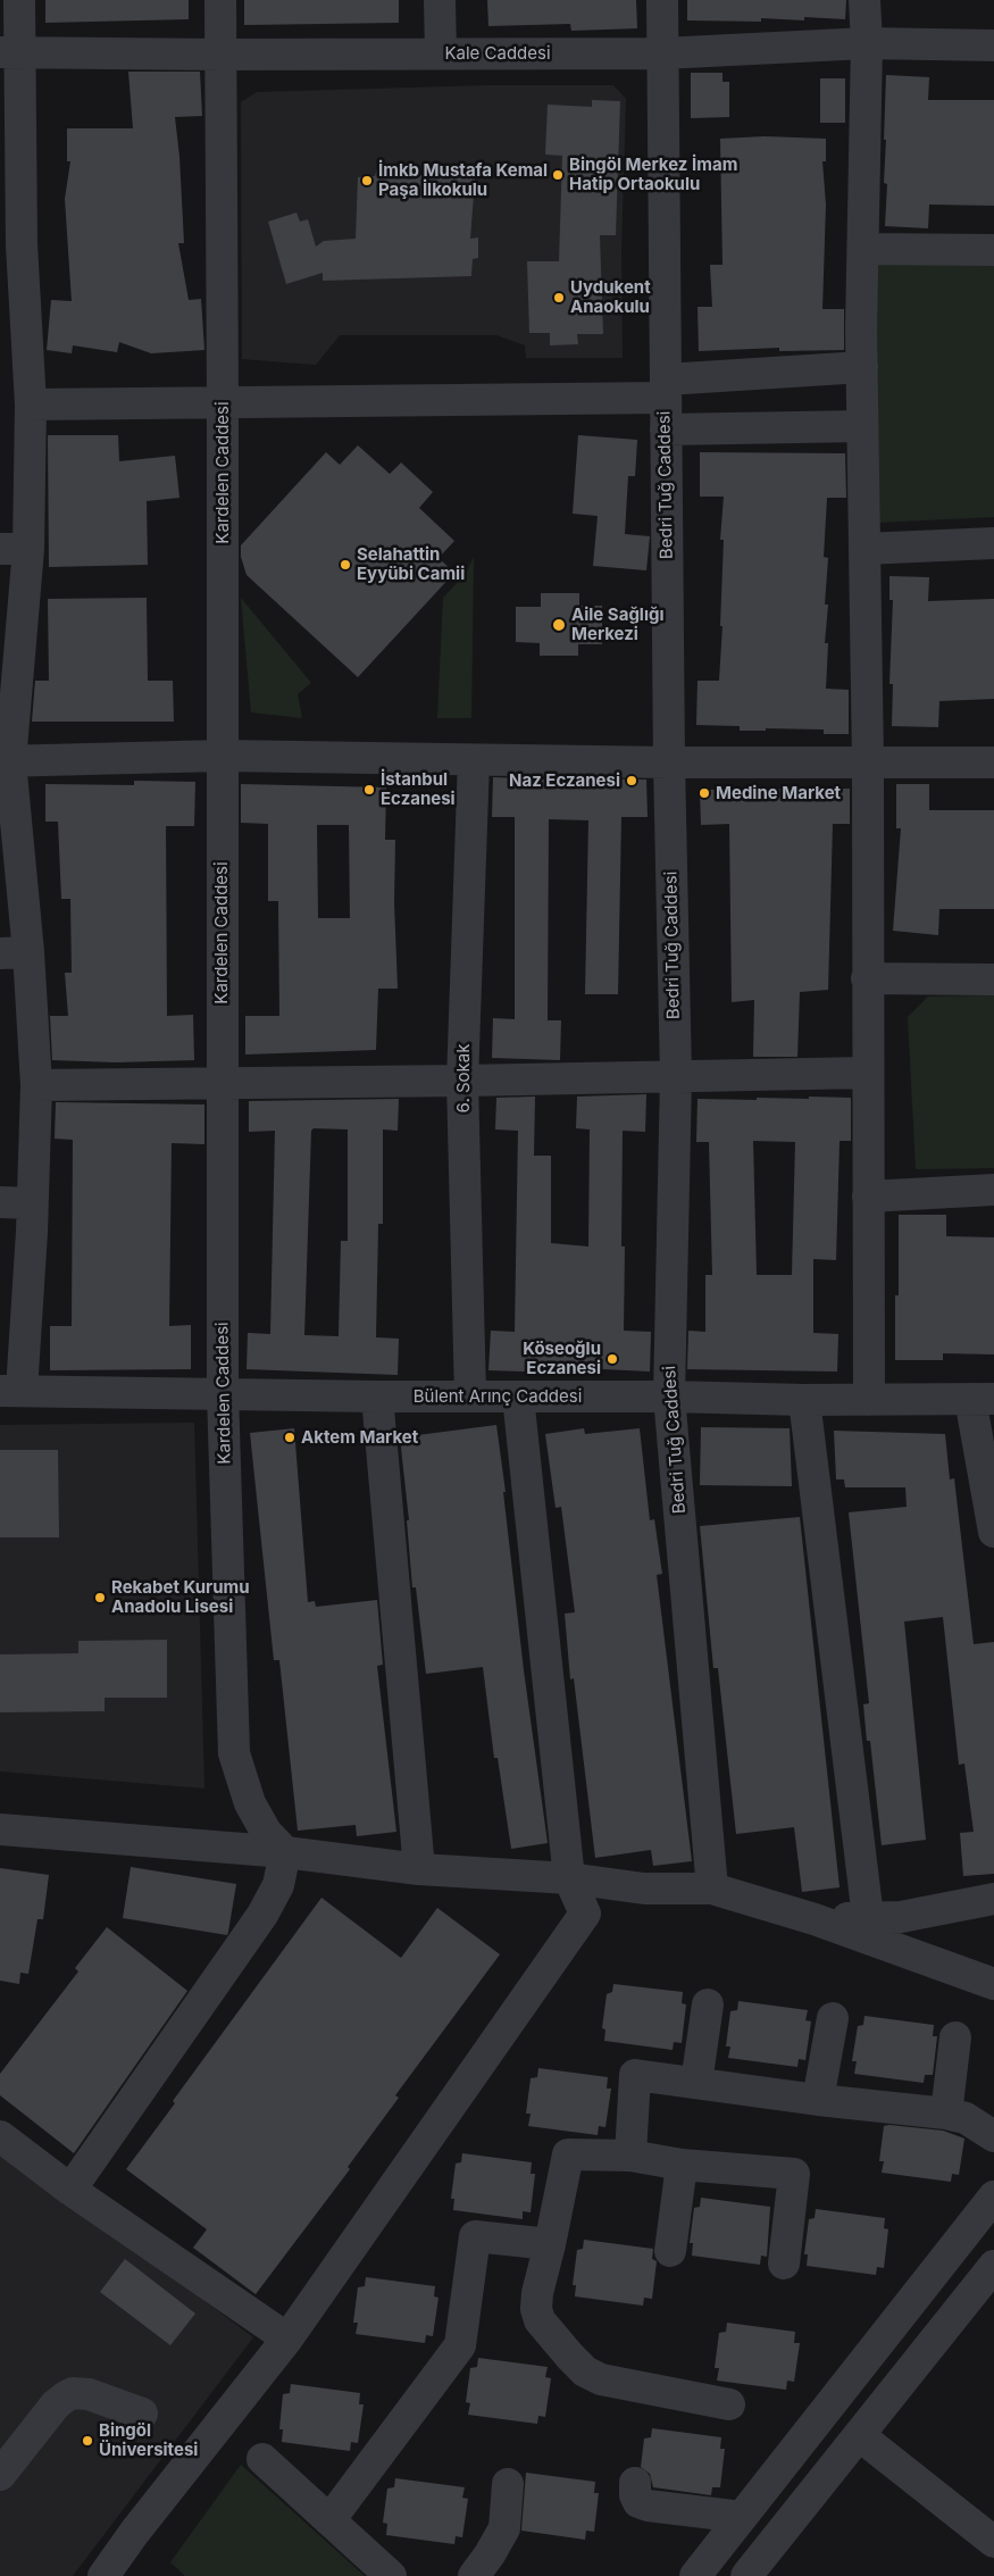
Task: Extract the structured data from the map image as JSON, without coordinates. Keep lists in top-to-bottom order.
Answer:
{
  "streets": {
    "street": [
      "Kale Caddesi",
      "Kardelen Caddesi",
      "Bedri Tuğ Caddesi",
      "6. Sokak",
      "Bülent Arınç Caddesi"
    ]
  },
  "crossings": [
    ["Kale Caddesi", "Kardelen Caddesi"],
    ["Kale Caddesi", "Bedri Tuğ Caddesi"],
    ["Kardelen Caddesi", "Bülent Arınç Caddesi"],
    ["Bedri Tuğ Caddesi", "Bülent Arınç Caddesi"],
    ["6. Sokak", "Bülent Arınç Caddesi"]
  ],
  "places": [
    "Bingöl Merkez İmam Hatip Ortaokulu",
    "İmkb Mustafa Kemal Paşa İlkokulu",
    "Uydukent Anaokulu",
    "Selahattin Eyyübi Camii",
    "Aile Sağlığı Merkezi",
    "Naz Eczanesi",
    "İstanbul Eczanesi",
    "Medine Market",
    "Köseoğlu Eczanesi",
    "Aktem Market",
    "Rekabet Kurumu Anadolu Lisesi",
    "Bingöl Üniversitesi"
  ]
}
